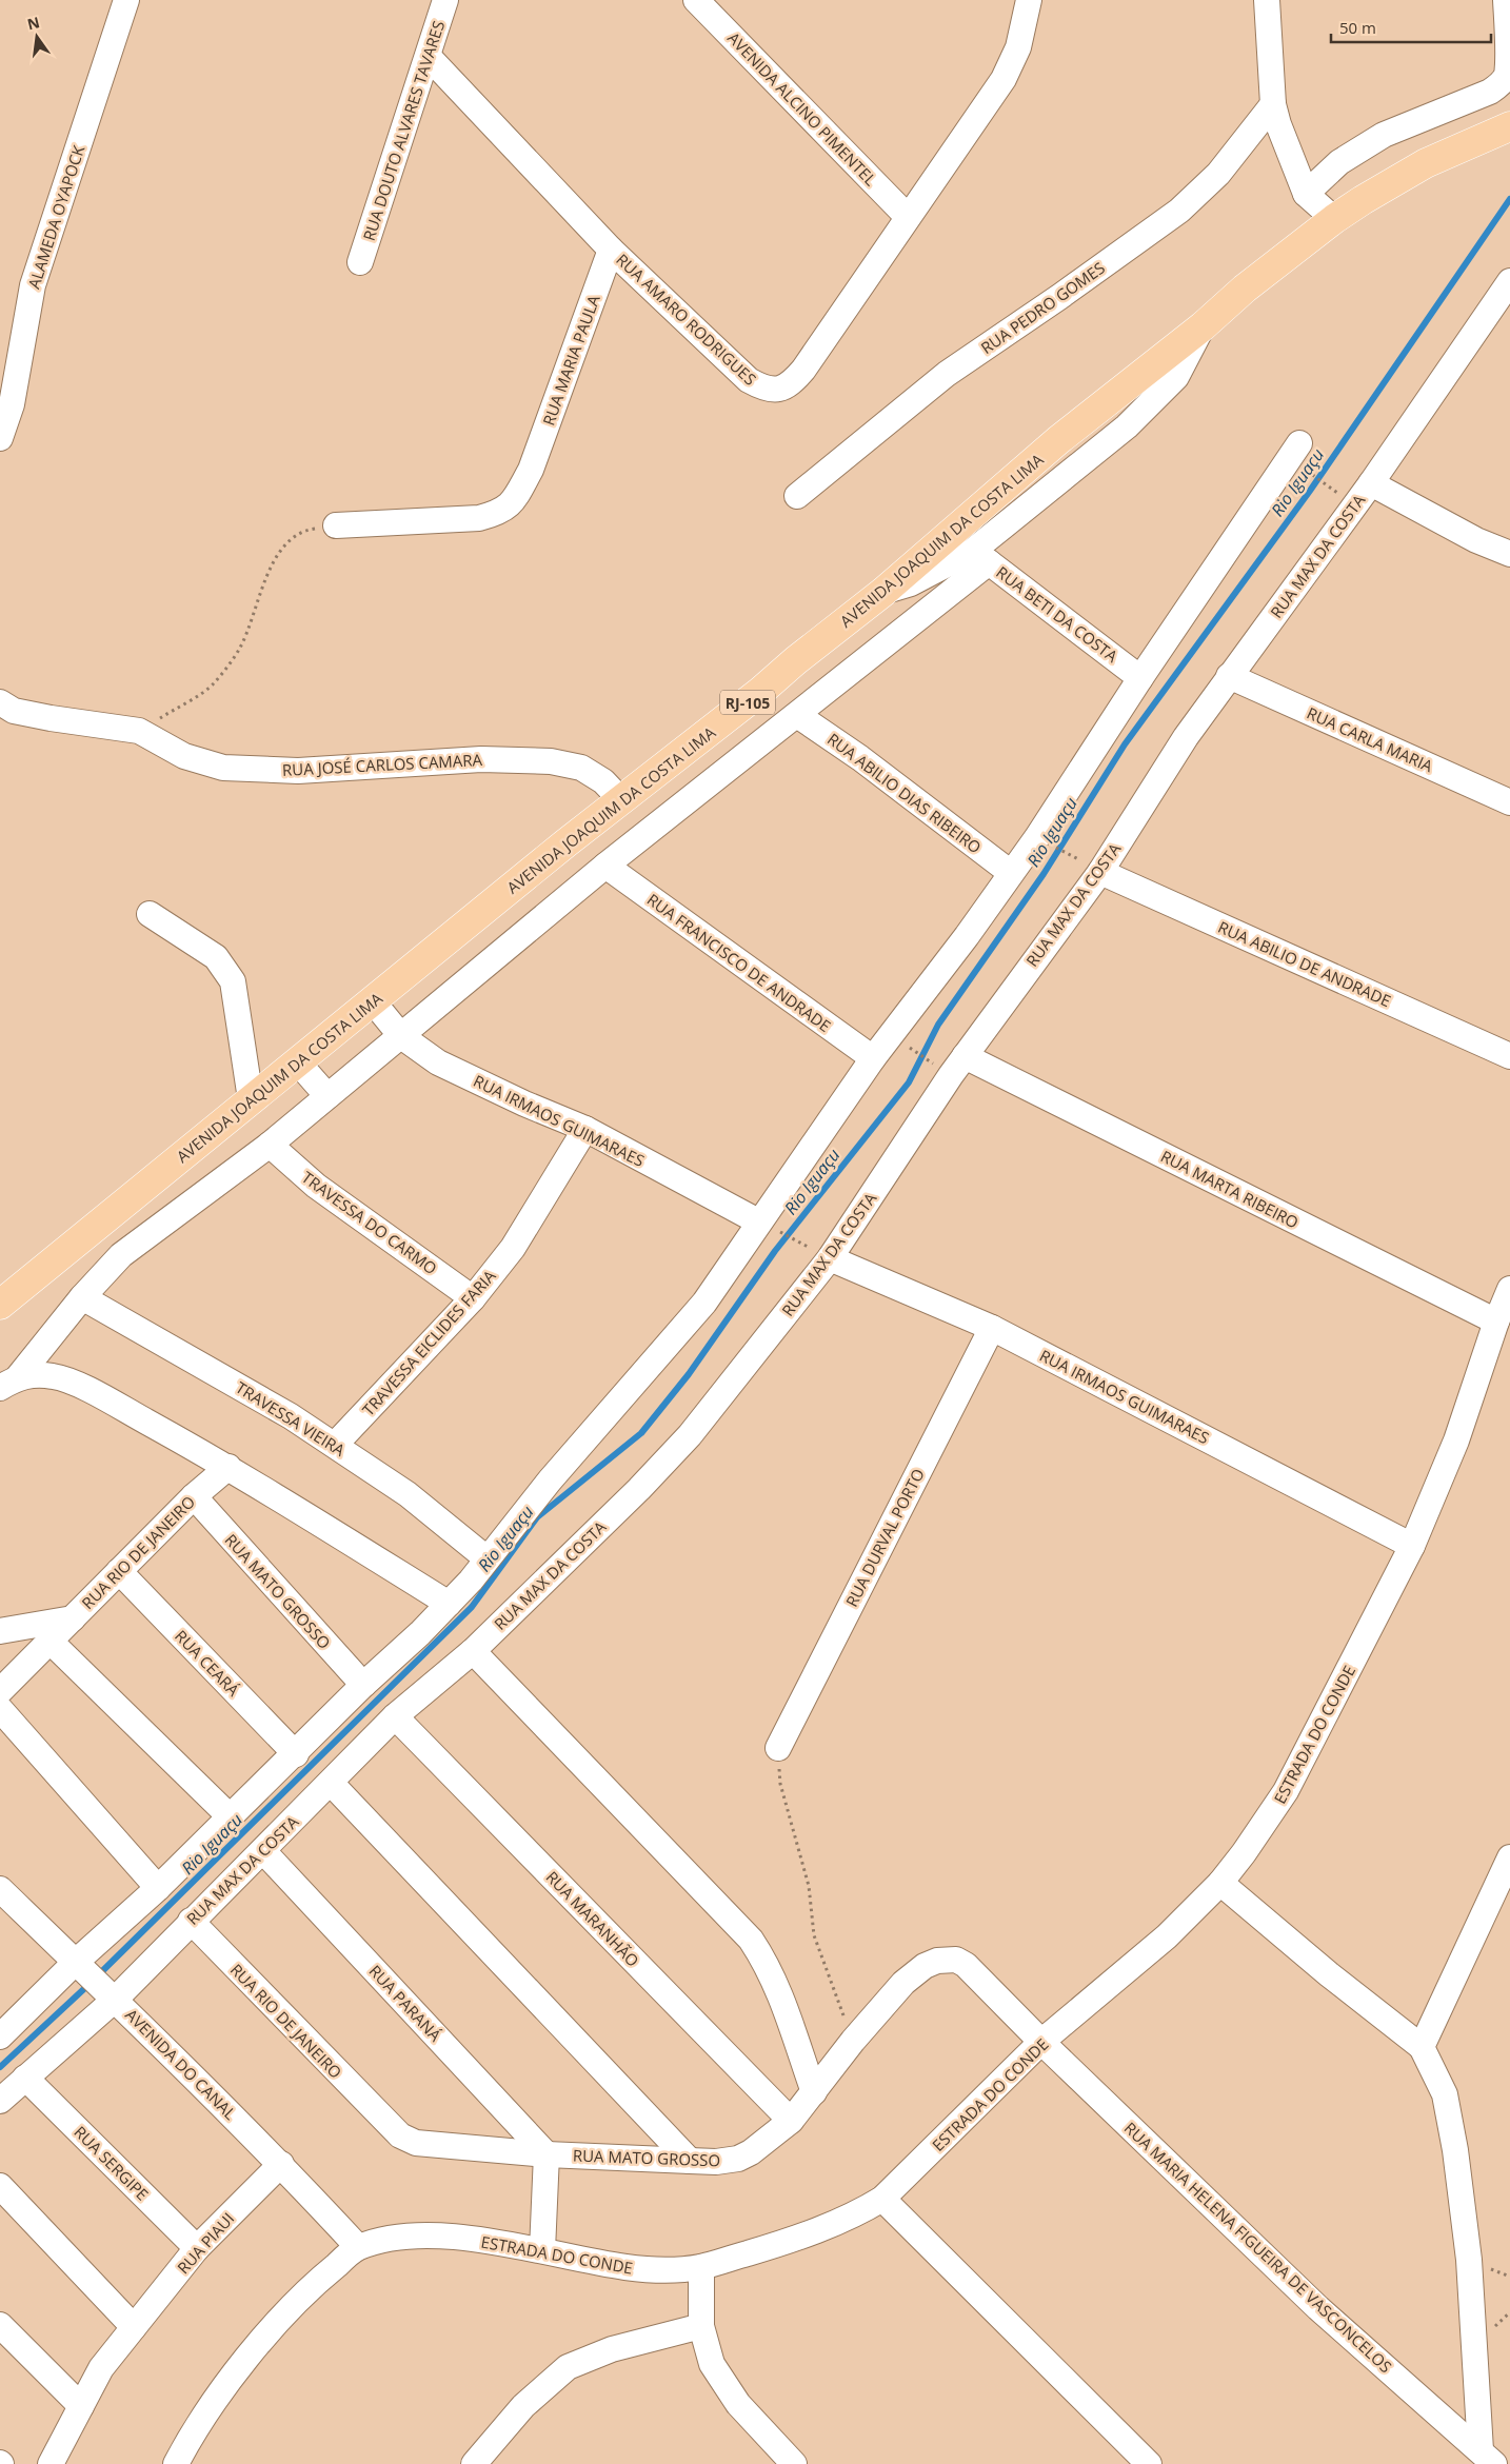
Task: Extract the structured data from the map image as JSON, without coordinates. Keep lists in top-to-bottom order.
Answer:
{
  "streets": {
    "main road": ["AVENIDA JOAQUIM DA COSTA LIMA", "RJ-105"],
    "street": [
      "AVENIDA ALCINO PIMENTEL",
      "RUA DOUTO ALVARES TAVARES",
      "ALAMEDA OYAPOCK",
      "RUA PEDRO GOMES",
      "RUA AMARO RODRIGUES",
      "RUA MARIA PAULA",
      "RUA MAX DA COSTA",
      "RUA BETI DA COSTA",
      "RUA CARLA MARIA",
      "RUA JOSÉ CARLOS CAMARA",
      "RUA ABILIO DIAS RIBEIRO",
      "RUA FRANCISCO DE ANDRADE",
      "RUA ABILIO DE ANDRADE",
      "RUA IRMAOS GUIMARAES",
      "RUA MARTA RIBEIRO",
      "TRAVESSA DO CARMO",
      "TRAVESSA EICLIDES FARIA",
      "TRAVESSA VIEIRA",
      "RUA DURVAL PORTO",
      "RUA RIO DE JANEIRO",
      "RUA MATO GROSSO",
      "RUA CEARÁ",
      "ESTRADA DO CONDE",
      "RUA MARANHÃO",
      "RUA PARANÁ",
      "AVENIDA DO CANAL",
      "RUA SERGIPE",
      "RUA PIAUI",
      "RUA MARIA HELENA FIGUEIRA DE VASCONCELOS"
    ]
  },
  "crossings": [
    ["AVENIDA ALCINO PIMENTEL", "RUA AMARO RODRIGUES"],
    ["RUA DOUTO ALVARES TAVARES", "RUA AMARO RODRIGUES"],
    ["RUA AMARO RODRIGUES", "RUA MARIA PAULA"],
    ["AVENIDA JOAQUIM DA COSTA LIMA", "RUA JOSÉ CARLOS CAMARA"],
    ["AVENIDA JOAQUIM DA COSTA LIMA", "RUA IRMAOS GUIMARAES"],
    ["RUA MAX DA COSTA", "RUA CARLA MARIA"],
    ["RUA MAX DA COSTA", "RUA ABILIO DE ANDRADE"],
    ["RUA MAX DA COSTA", "RUA IRMAOS GUIMARAES"],
    ["RUA MAX DA COSTA", "RUA MARTA RIBEIRO"],
    ["RUA MAX DA COSTA", "RUA RIO DE JANEIRO"],
    ["RUA MAX DA COSTA", "RUA MARANHÃO"],
    ["RUA MAX DA COSTA", "RUA PARANÁ"],
    ["RUA MAX DA COSTA", "AVENIDA DO CANAL"],
    ["RUA MAX DA COSTA", "RUA SERGIPE"],
    ["RUA IRMAOS GUIMARAES", "TRAVESSA EICLIDES FARIA"],
    ["RUA IRMAOS GUIMARAES", "RUA DURVAL PORTO"],
    ["RUA IRMAOS GUIMARAES", "ESTRADA DO CONDE"],
    ["RUA MARTA RIBEIRO", "ESTRADA DO CONDE"],
    ["TRAVESSA DO CARMO", "TRAVESSA EICLIDES FARIA"],
    ["TRAVESSA EICLIDES FARIA", "TRAVESSA VIEIRA"],
    ["RUA RIO DE JANEIRO", "RUA MATO GROSSO"],
    ["RUA RIO DE JANEIRO", "RUA CEARÁ"],
    ["RUA MATO GROSSO", "RUA MARANHÃO"],
    ["RUA MATO GROSSO", "RUA PARANÁ"],
    ["RUA MATO GROSSO", "RUA MARIA HELENA FIGUEIRA DE VASCONCELOS"],
    ["ESTRADA DO CONDE", "AVENIDA DO CANAL"],
    ["ESTRADA DO CONDE", "RUA MARIA HELENA FIGUEIRA DE VASCONCELOS"],
    ["AVENIDA DO CANAL", "RUA PIAUI"],
    ["RUA SERGIPE", "RUA PIAUI"]
  ],
  "water": ["Rio Iguaçu"],
  "scale_bar": "50 m",
  "north": "top"
}
